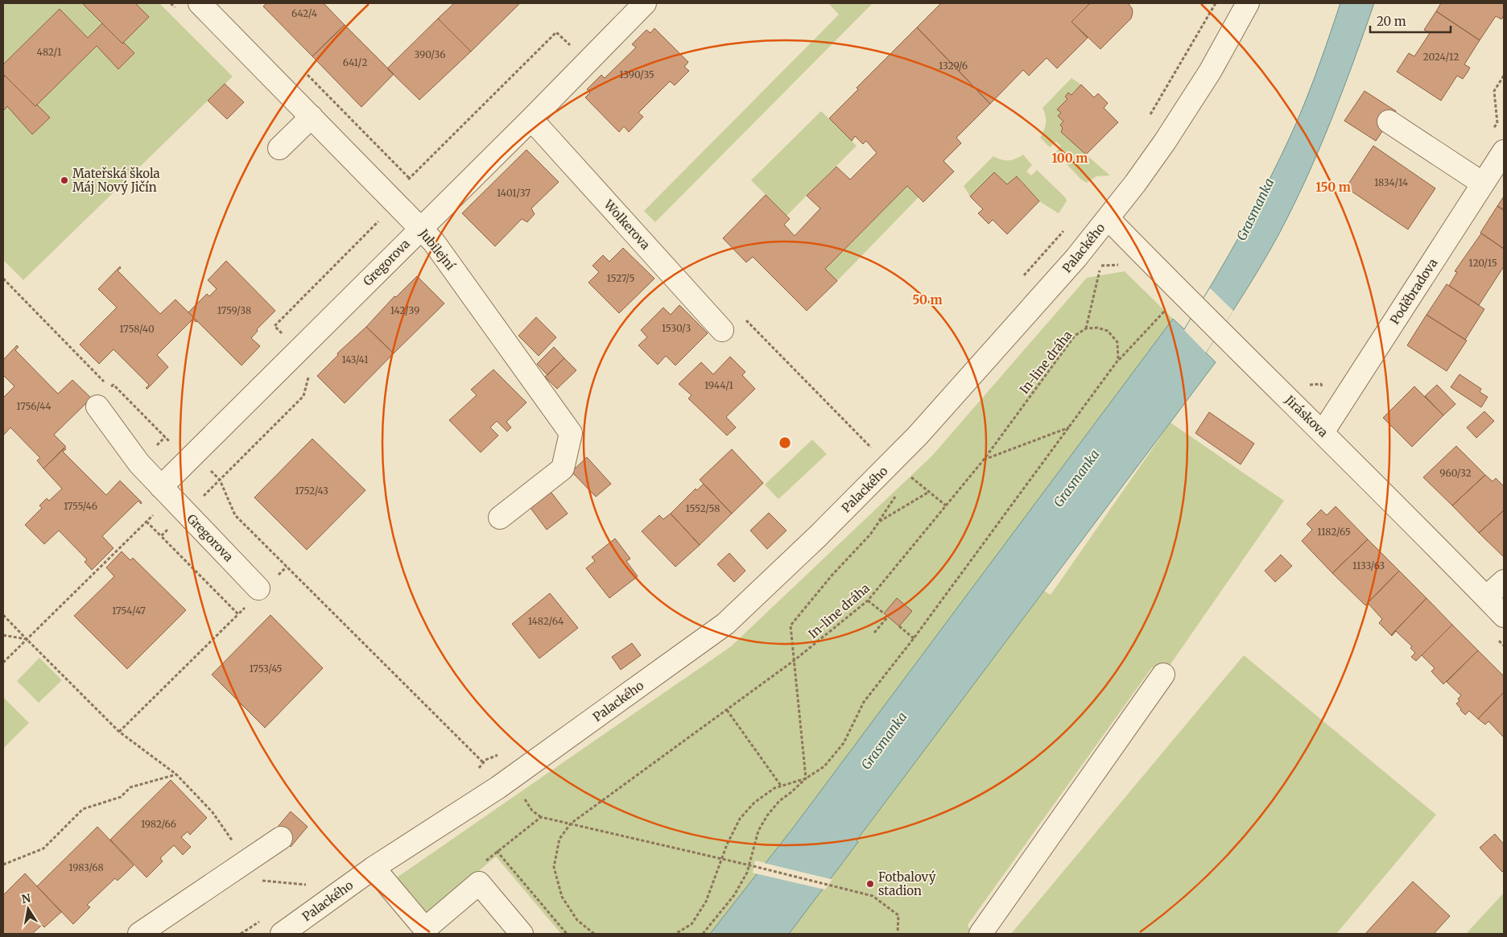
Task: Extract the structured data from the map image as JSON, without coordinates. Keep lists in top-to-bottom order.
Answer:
{
  "streets": {
    "street": [
      "Wolkerova",
      "Palackého",
      "Jubilejní",
      "Gregorova",
      "Poděbradova",
      "Jiráskova"
    ],
    "path": ["In-line dráha"]
  },
  "crossings": [
    ["Wolkerova", "Gregorova"],
    ["Palackého", "Jiráskova"],
    ["Jubilejní", "Gregorova"],
    ["Poděbradova", "Jiráskova"]
  ],
  "water": ["Grasmanka"],
  "places": ["Mateřská škola Máj Nový Jičín", "Fotbalový stadion"],
  "house_numbers": [
    "642/4",
    "482/1",
    "390/36",
    "2024/12",
    "641/2",
    "1329/6",
    "1390/35",
    "1834/14",
    "1401/37",
    "120/15",
    "1527/5",
    "1759/38",
    "142/39",
    "1530/3",
    "1758/40",
    "143/41",
    "1944/1",
    "1756/44",
    "960/32",
    "1752/43",
    "1755/46",
    "1552/58",
    "1182/65",
    "1133/63",
    "1754/47",
    "1482/64",
    "1753/45",
    "1982/66",
    "1983/68"
  ],
  "scale_bar": "20 m",
  "north": "top",
  "rings": ["100 m", "150 m", "50 m"]
}
